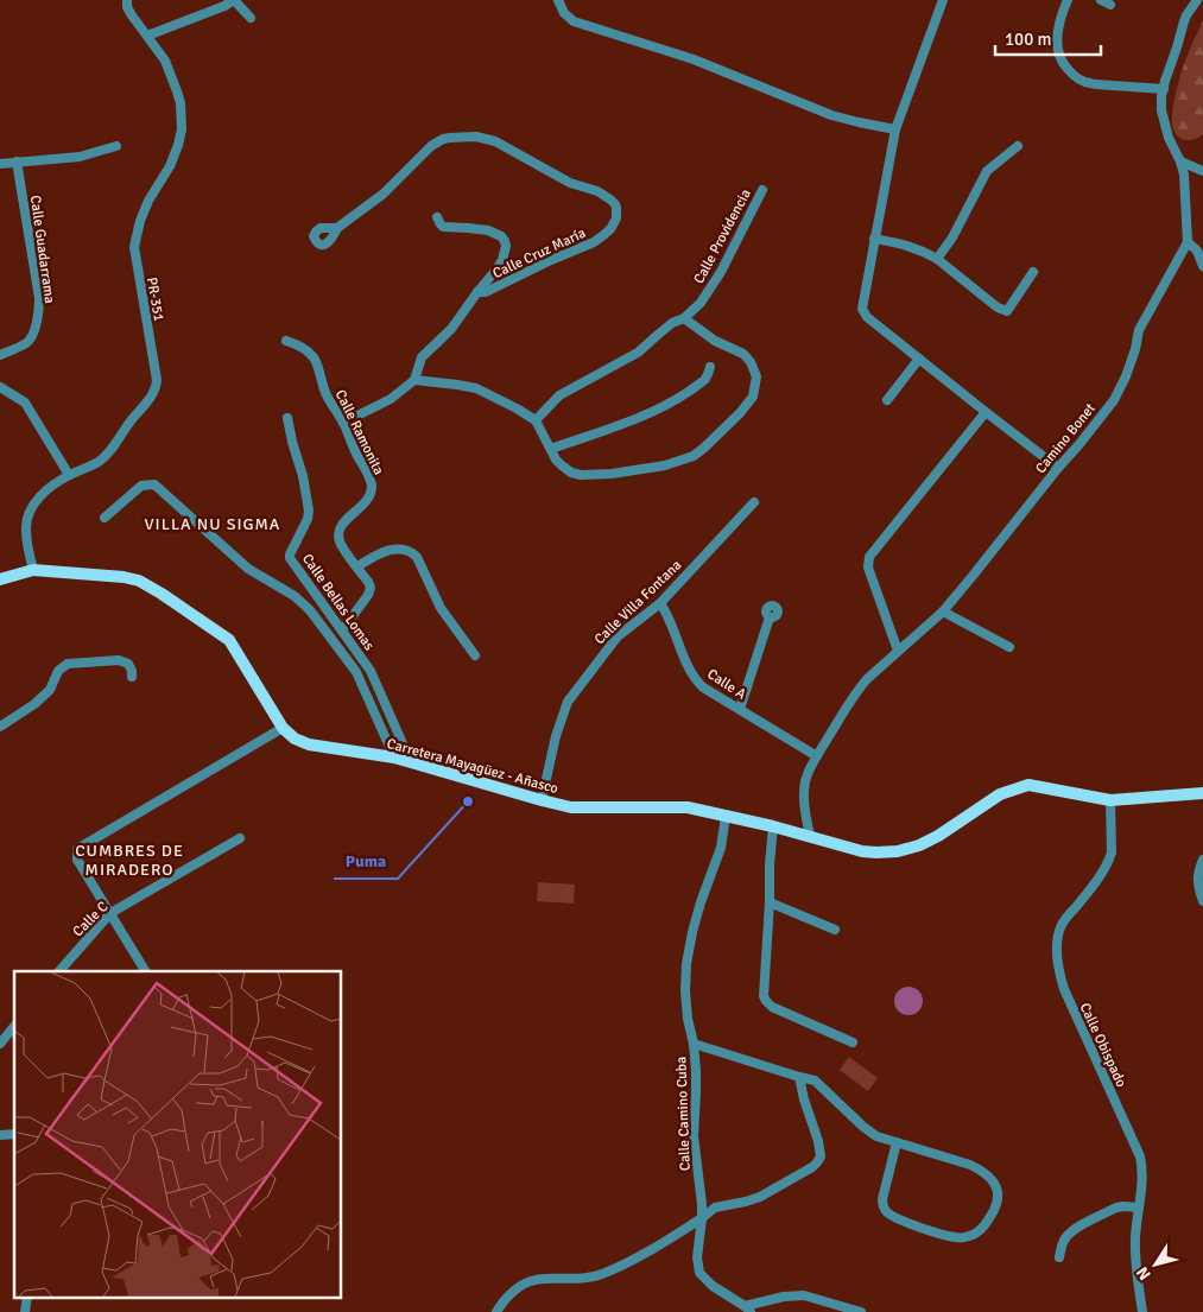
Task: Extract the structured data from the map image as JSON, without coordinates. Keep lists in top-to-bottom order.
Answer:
{
  "streets": {
    "main road": ["Carretera Mayagüez - Añasco"],
    "street": [
      "Calle Providencia",
      "Calle Guadarrama",
      "Calle Cruz María",
      "PR-351",
      "Calle Ramonita",
      "Camino Bonet",
      "Calle Bellas Lomas",
      "Calle Villa Fontana",
      "Calle A",
      "Calle C",
      "Calle Obispado",
      "Calle Camino Cuba"
    ]
  },
  "crossings": [
    ["PR-351", "Carretera Mayagüez - Añasco"],
    ["Calle Ramonita", "Calle Bellas Lomas"],
    ["Camino Bonet", "Calle A"],
    ["Camino Bonet", "Carretera Mayagüez - Añasco"],
    ["Calle Bellas Lomas", "Carretera Mayagüez - Añasco"],
    ["Calle Villa Fontana", "Calle A"],
    ["Calle Villa Fontana", "Carretera Mayagüez - Añasco"],
    ["Carretera Mayagüez - Añasco", "Calle Obispado"],
    ["Carretera Mayagüez - Añasco", "Calle Camino Cuba"]
  ],
  "districts": ["VILLA NU SIGMA", "CUMBRES DE MIRADERO"],
  "places": ["Puma"],
  "scale_bar": "100 m",
  "north": "bottom left"
}
